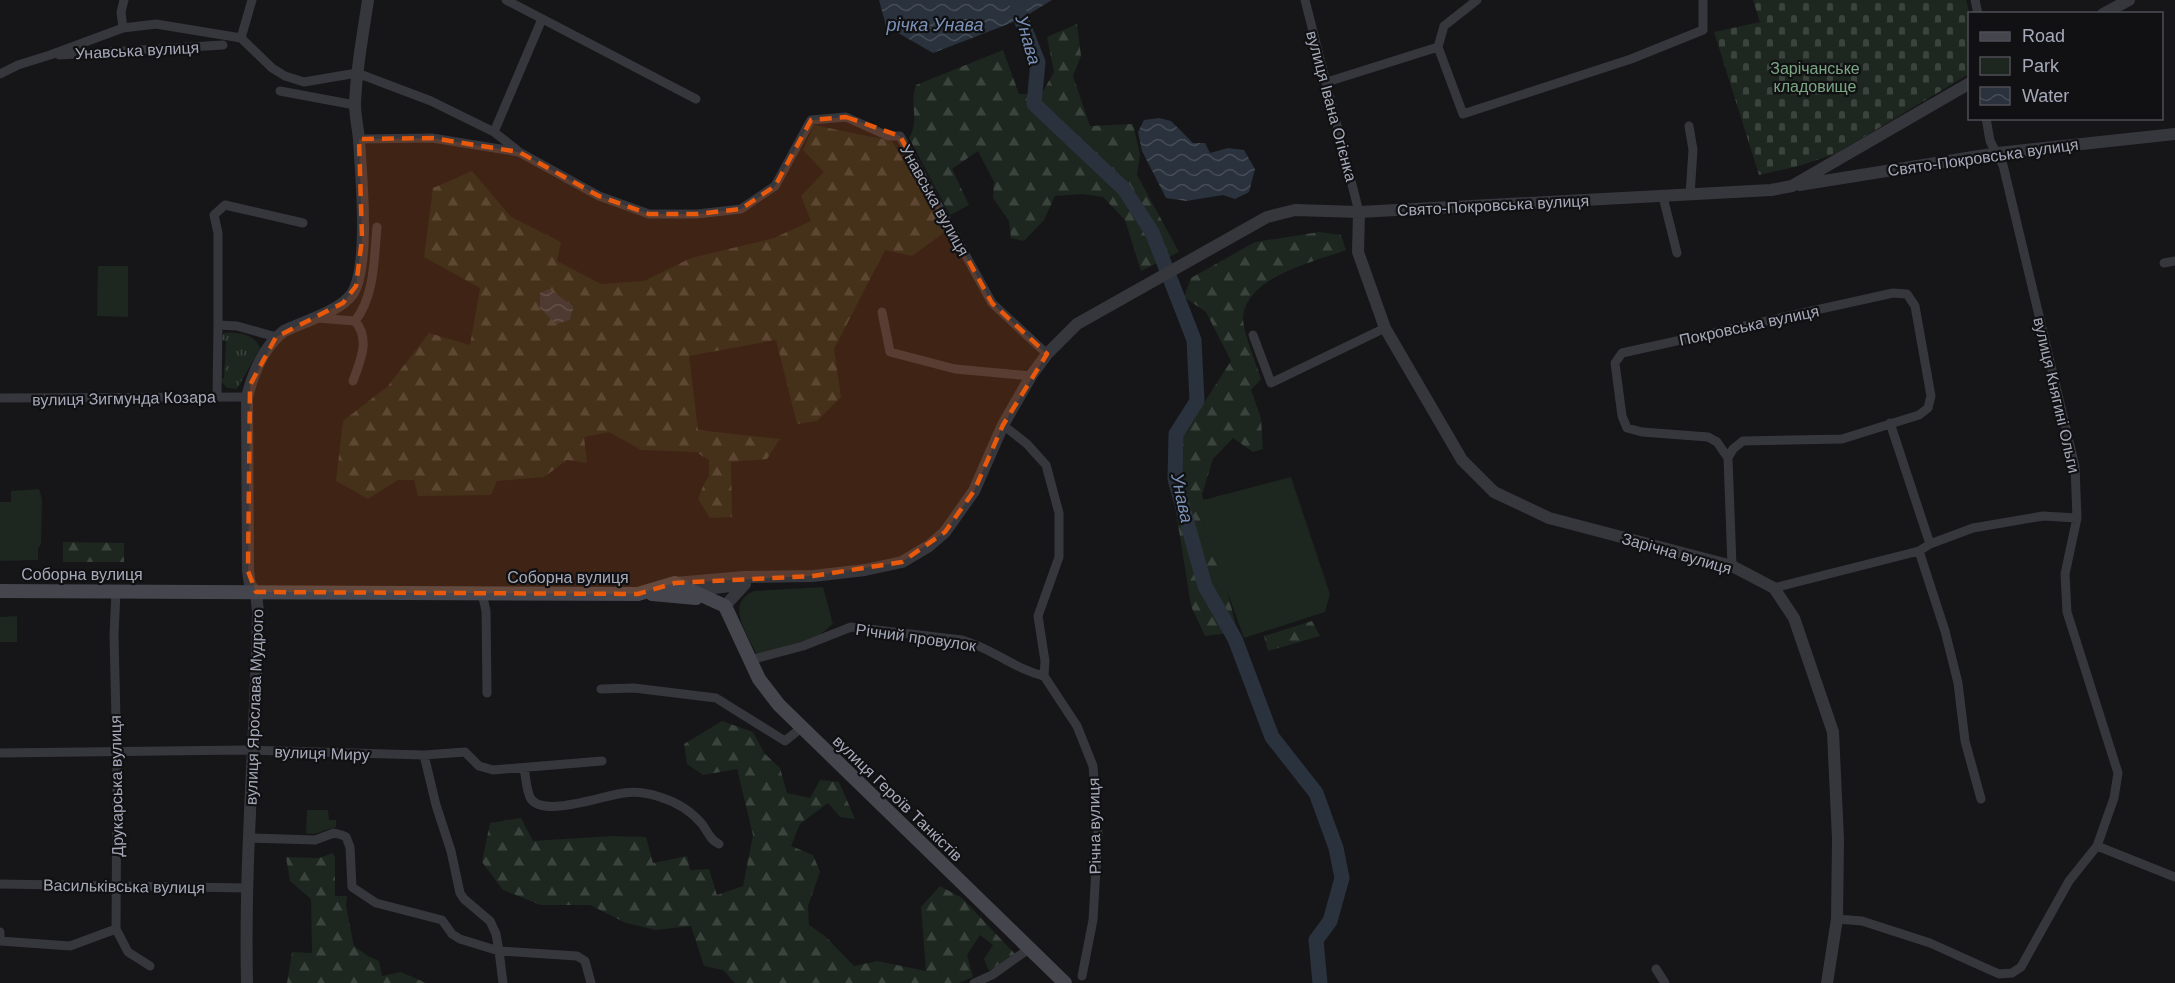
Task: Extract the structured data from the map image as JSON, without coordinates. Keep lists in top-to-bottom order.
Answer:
{
  "streets": {
    "main road": ["Соборна вулиця", "вулиця Героїв Танкістів"],
    "street": [
      "Унавська вулиця",
      "вулиця Івана Огієнка",
      "Свято-Покровська вулиця",
      "Покровська вулиця",
      "вулиця Княгині Ольги",
      "вулиця Зигмунда Козара",
      "Зарічна вулиця",
      "Річний провулок",
      "вулиця Ярослава Мудрого",
      "вулиця Миру",
      "Друкарська вулиця",
      "Річна вулиця",
      "Васильківська вулиця"
    ]
  },
  "crossings": [
    ["Унавська вулиця", "Соборна вулиця"],
    ["Унавська вулиця", "вулиця Ярослава Мудрого"],
    ["вулиця Івана Огієнка", "Свято-Покровська вулиця"],
    ["вулиця Івана Огієнка", "Зарічна вулиця"],
    ["вулиця Івана Огієнка", "Соборна вулиця"],
    ["Свято-Покровська вулиця", "вулиця Княгині Ольги"],
    ["Свято-Покровська вулиця", "Зарічна вулиця"],
    ["Свято-Покровська вулиця", "Соборна вулиця"],
    ["вулиця Княгині Ольги", "Зарічна вулиця"],
    ["вулиця Зигмунда Козара", "вулиця Ярослава Мудрого"],
    ["Зарічна вулиця", "Соборна вулиця"],
    ["Соборна вулиця", "вулиця Ярослава Мудрого"],
    ["Соборна вулиця", "Друкарська вулиця"],
    ["Соборна вулиця", "вулиця Героїв Танкістів"],
    ["Річний провулок", "вулиця Героїв Танкістів"],
    ["Річний провулок", "Річна вулиця"],
    ["вулиця Ярослава Мудрого", "вулиця Миру"],
    ["вулиця Ярослава Мудрого", "Васильківська вулиця"],
    ["вулиця Миру", "Друкарська вулиця"],
    ["Друкарська вулиця", "Васильківська вулиця"]
  ],
  "water": ["річка Унава", "Унава"],
  "parks": ["Зарічанське кладовище"],
  "legend": ["Road", "Park", "Water"]
}
